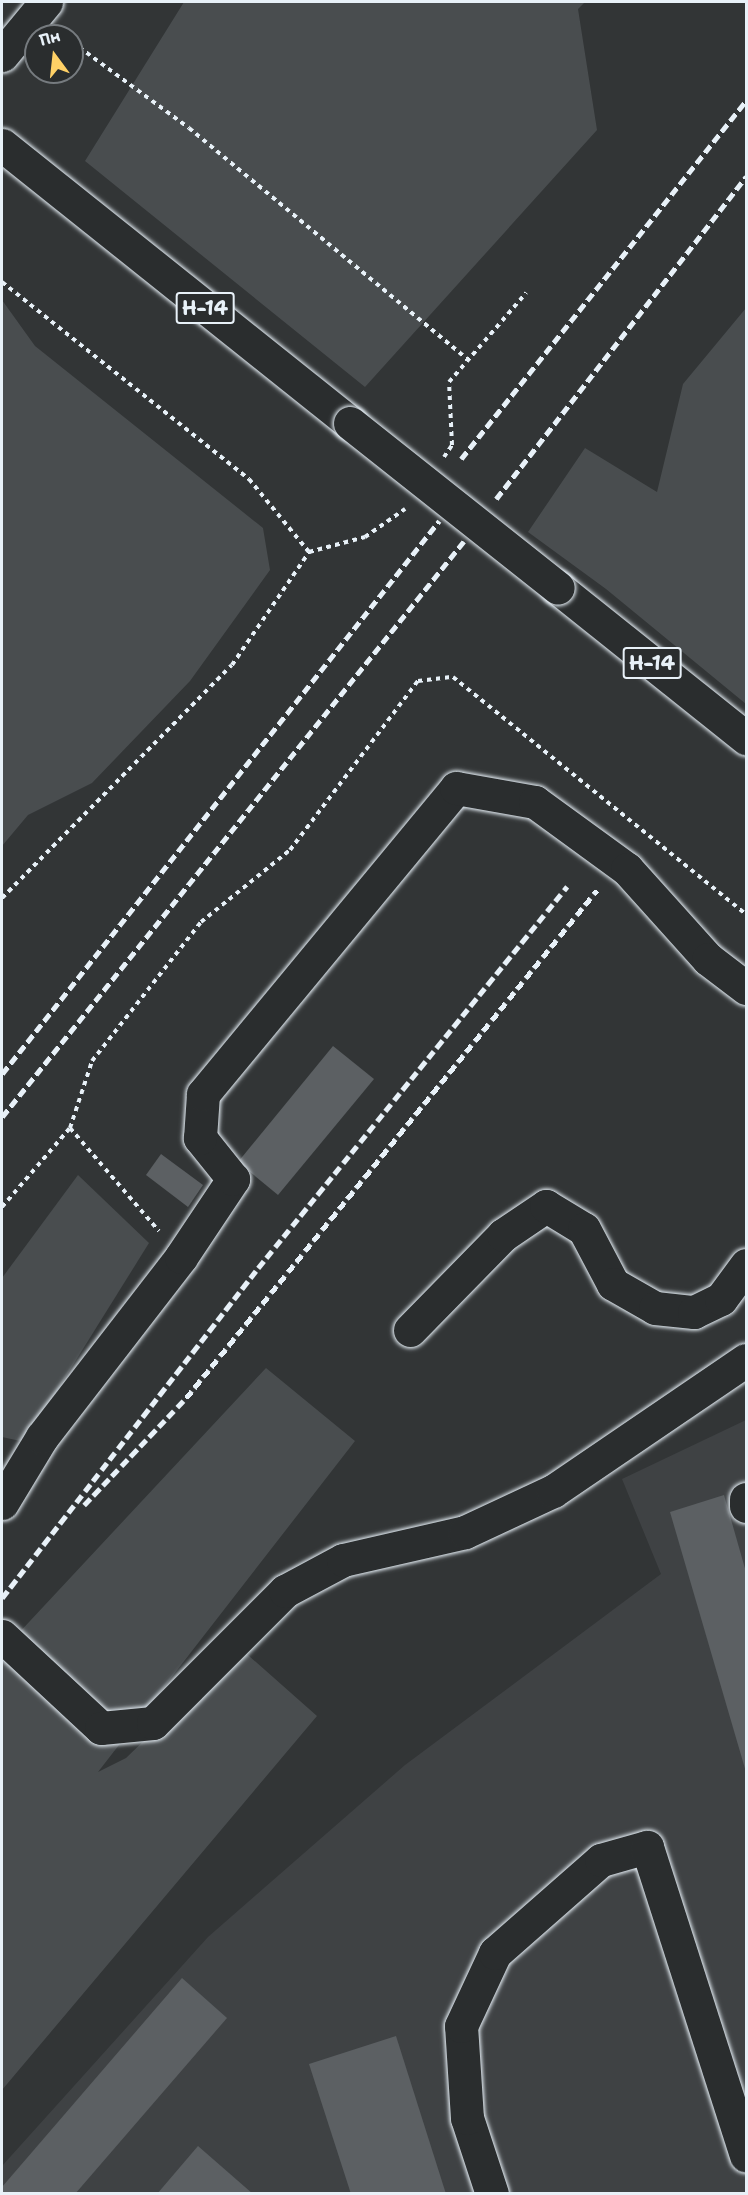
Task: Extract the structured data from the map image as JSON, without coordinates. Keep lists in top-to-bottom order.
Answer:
{
  "streets": {
    "main road": ["Н-14"]
  },
  "north": "top"
}
